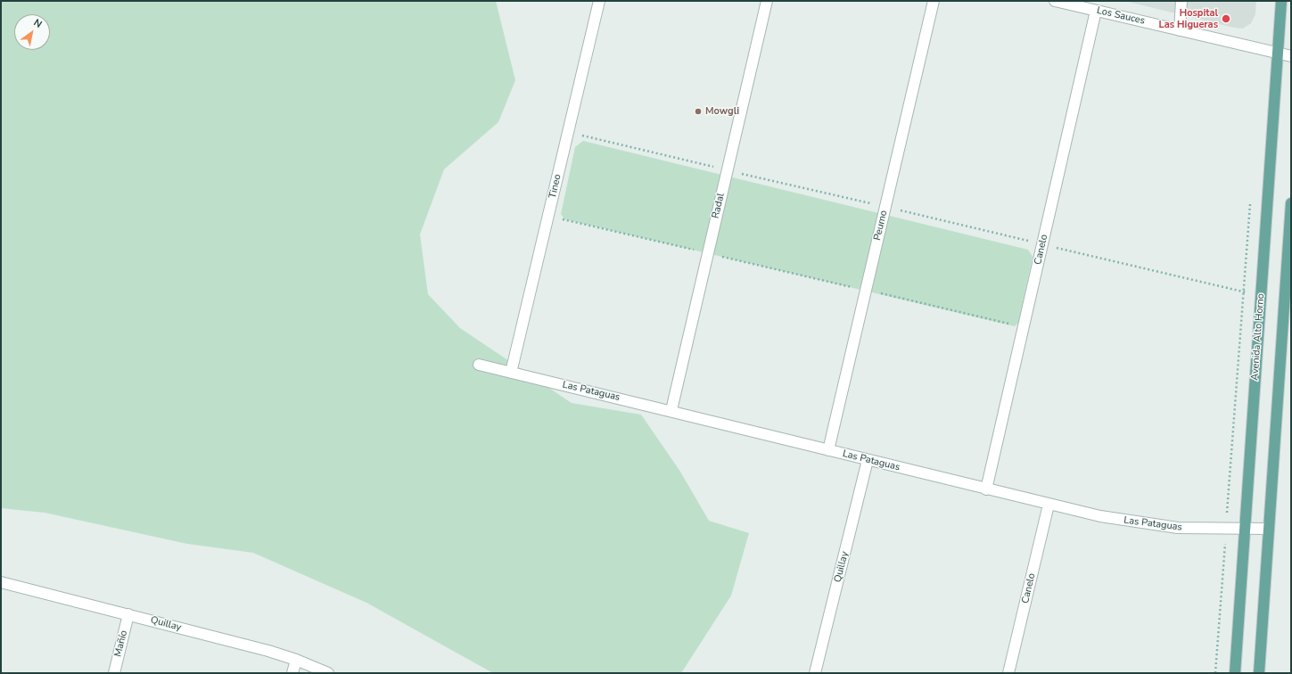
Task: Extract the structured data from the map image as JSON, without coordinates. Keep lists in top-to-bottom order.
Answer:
{
  "streets": {
    "main road": ["Avenida Alto Horno"],
    "street": [
      "Los Sauces",
      "Tineo",
      "Radal",
      "Peumo",
      "Canelo",
      "Las Pataguas",
      "Quillay",
      "Mañío"
    ]
  },
  "crossings": [
    ["Los Sauces", "Canelo"],
    ["Los Sauces", "Avenida Alto Horno"],
    ["Tineo", "Las Pataguas"],
    ["Radal", "Las Pataguas"],
    ["Peumo", "Las Pataguas"],
    ["Canelo", "Las Pataguas"],
    ["Avenida Alto Horno", "Las Pataguas"],
    ["Las Pataguas", "Quillay"],
    ["Quillay", "Mañío"]
  ],
  "places": ["Hospital Las Higueras", "Mowgli"],
  "north": "top right"
}
